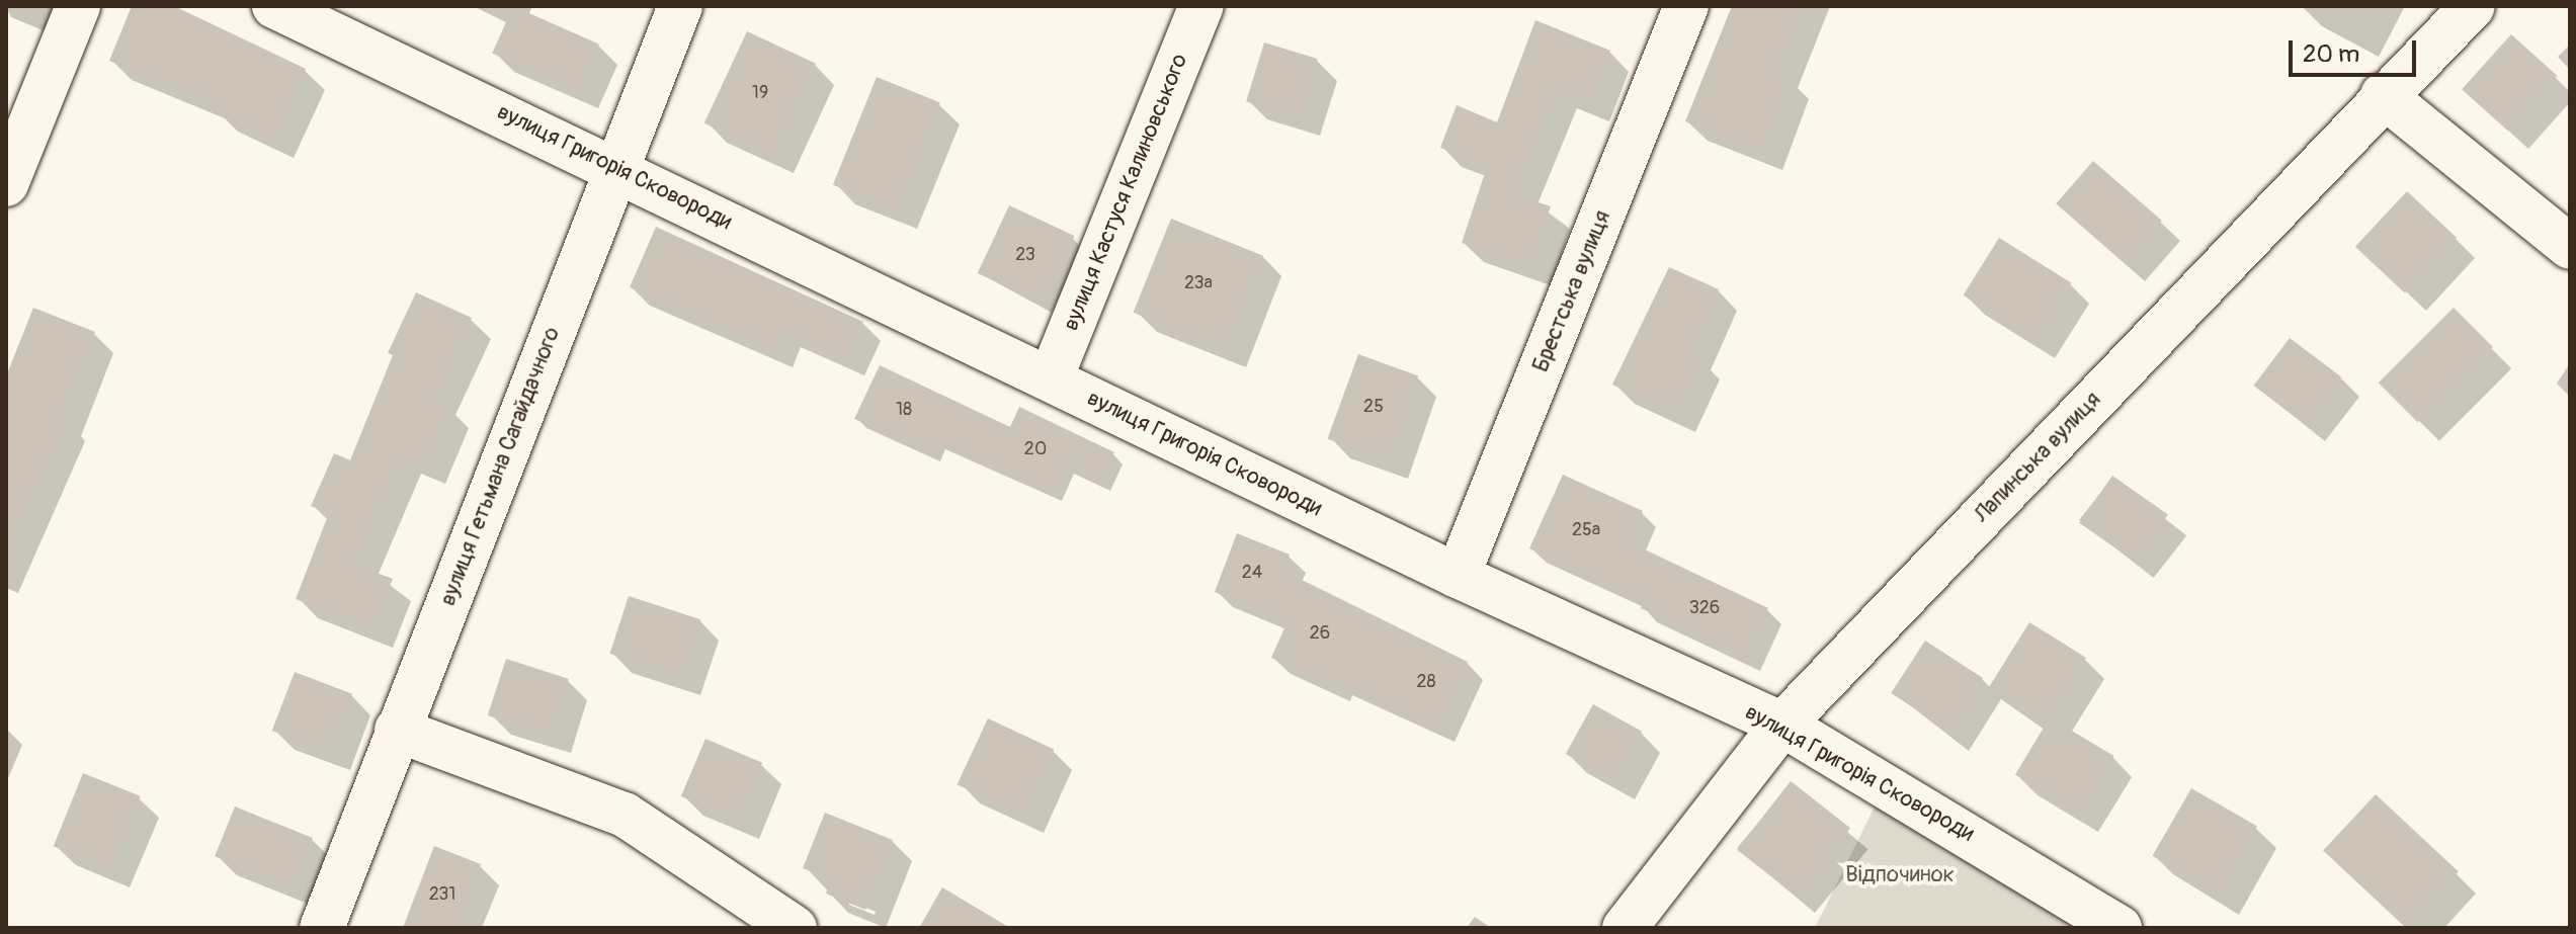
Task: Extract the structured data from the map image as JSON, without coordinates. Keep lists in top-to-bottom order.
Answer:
{
  "streets": {
    "street": [
      "вулиця Григорія Сковороди",
      "вулиця Кастуся Калиновського",
      "Брестська вулиця",
      "Лапинська вулиця",
      "вулиця Гетьмана Сагайдачного"
    ]
  },
  "crossings": [
    ["вулиця Григорія Сковороди", "вулиця Кастуся Калиновського"],
    ["вулиця Григорія Сковороди", "Брестська вулиця"],
    ["вулиця Григорія Сковороди", "Лапинська вулиця"],
    ["вулиця Григорія Сковороди", "вулиця Гетьмана Сагайдачного"]
  ],
  "parks": ["Відпочинок"],
  "house_numbers": [
    "19",
    "23",
    "23а",
    "25",
    "18",
    "20",
    "25а",
    "24",
    "326",
    "26",
    "28",
    "231"
  ],
  "scale_bar": "20 m"
}
